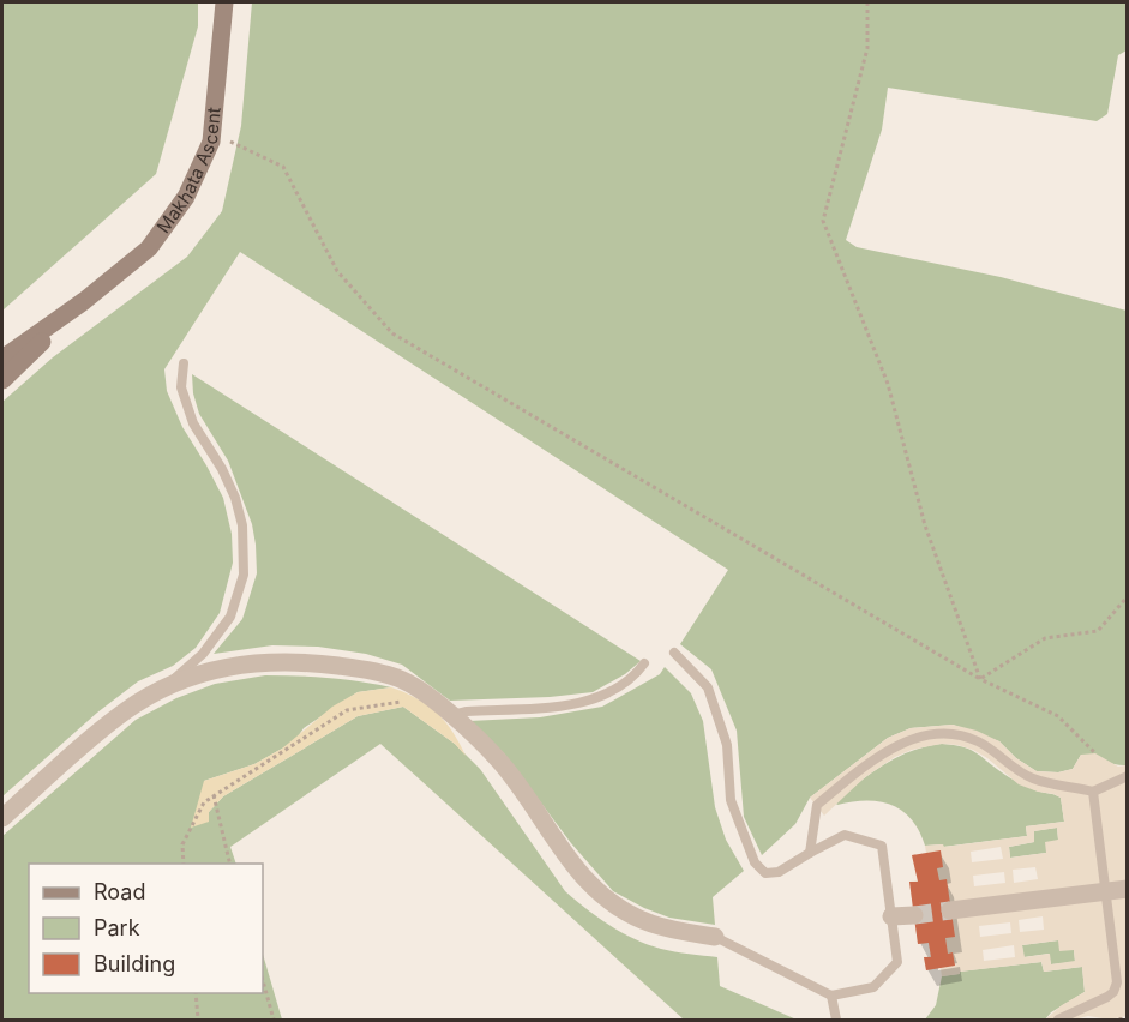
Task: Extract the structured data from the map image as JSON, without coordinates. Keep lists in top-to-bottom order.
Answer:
{
  "streets": {
    "main road": ["Makhata Ascent"]
  },
  "legend": ["Road", "Park", "Building"]
}
